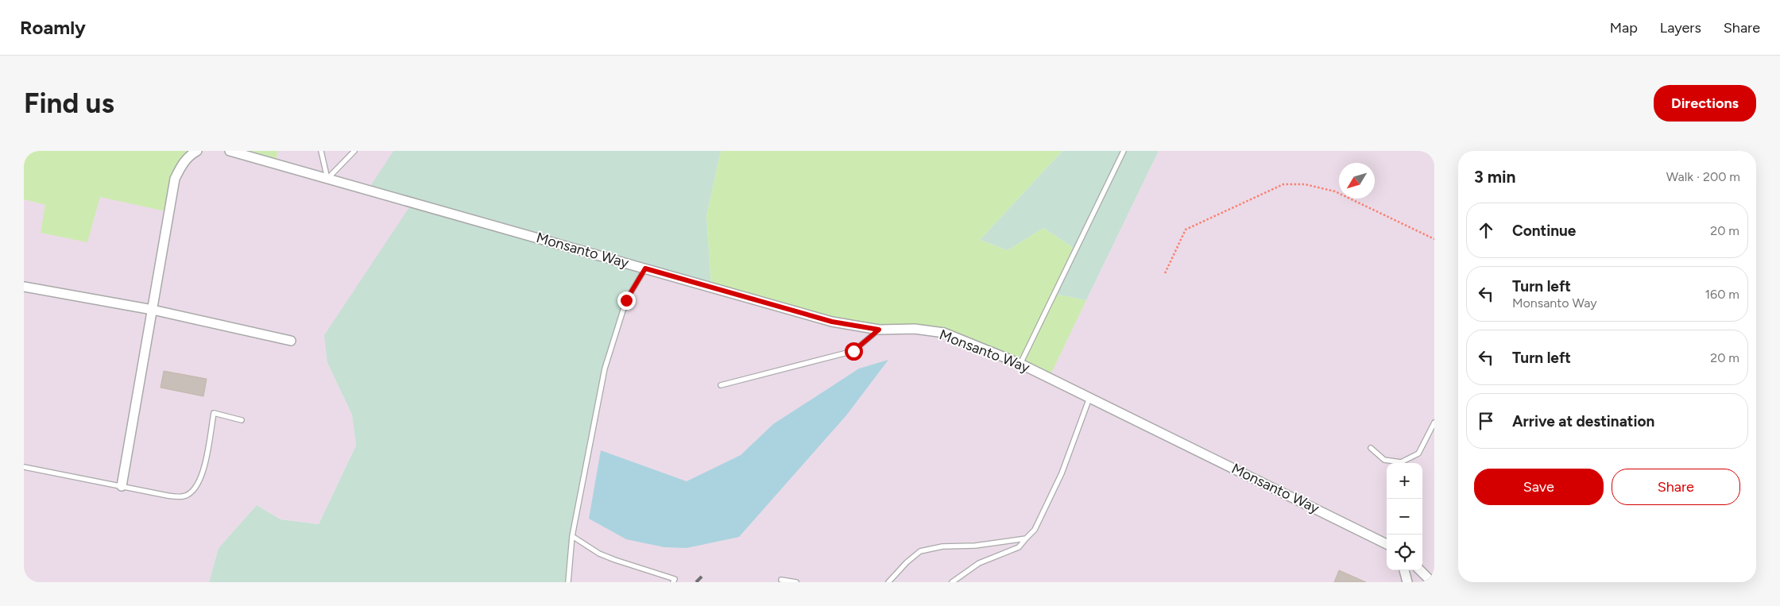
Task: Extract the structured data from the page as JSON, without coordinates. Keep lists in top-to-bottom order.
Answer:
{
  "streets": {
    "street": ["Monsanto Way"]
  },
  "north": "bottom left",
  "page": {
    "header": "Roamly",
    "nav": ["Map", "Layers", "Share"],
    "buttons": [
      "Directions",
      ["Save", "Share"]
    ],
    "title": "Find us",
    "heading": ["3 min", "Walk · 200 m"],
    "list": [
      ["Continue", "20 m"],
      ["Turn left", "Monsanto Way", "160 m"],
      ["Turn left", "20 m"],
      "Arrive at destination"
    ],
    "map_buttons": ["+", "−"]
  }
}
